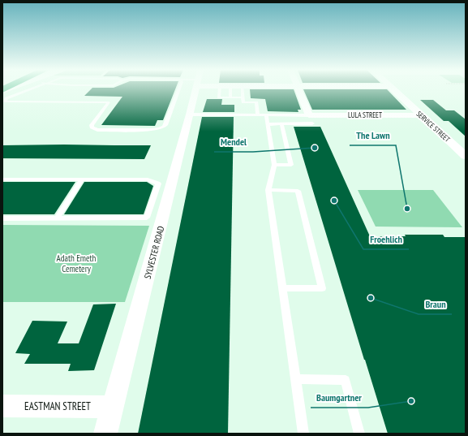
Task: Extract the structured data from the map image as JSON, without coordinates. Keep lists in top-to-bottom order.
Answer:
{
  "streets": {
    "street": [
      "LULA STREET",
      "SERVICE STREET",
      "SYLVESTER ROAD",
      "EASTMAN STREET"
    ]
  },
  "crossings": [
    ["LULA STREET", "SERVICE STREET"],
    ["SYLVESTER ROAD", "EASTMAN STREET"]
  ],
  "parks": ["Adath Emeth Cemetery"],
  "places": [
    "Mendel",
    "Froehlich",
    "The Lawn",
    "Braun",
    "Baumgartner"
  ]
}
